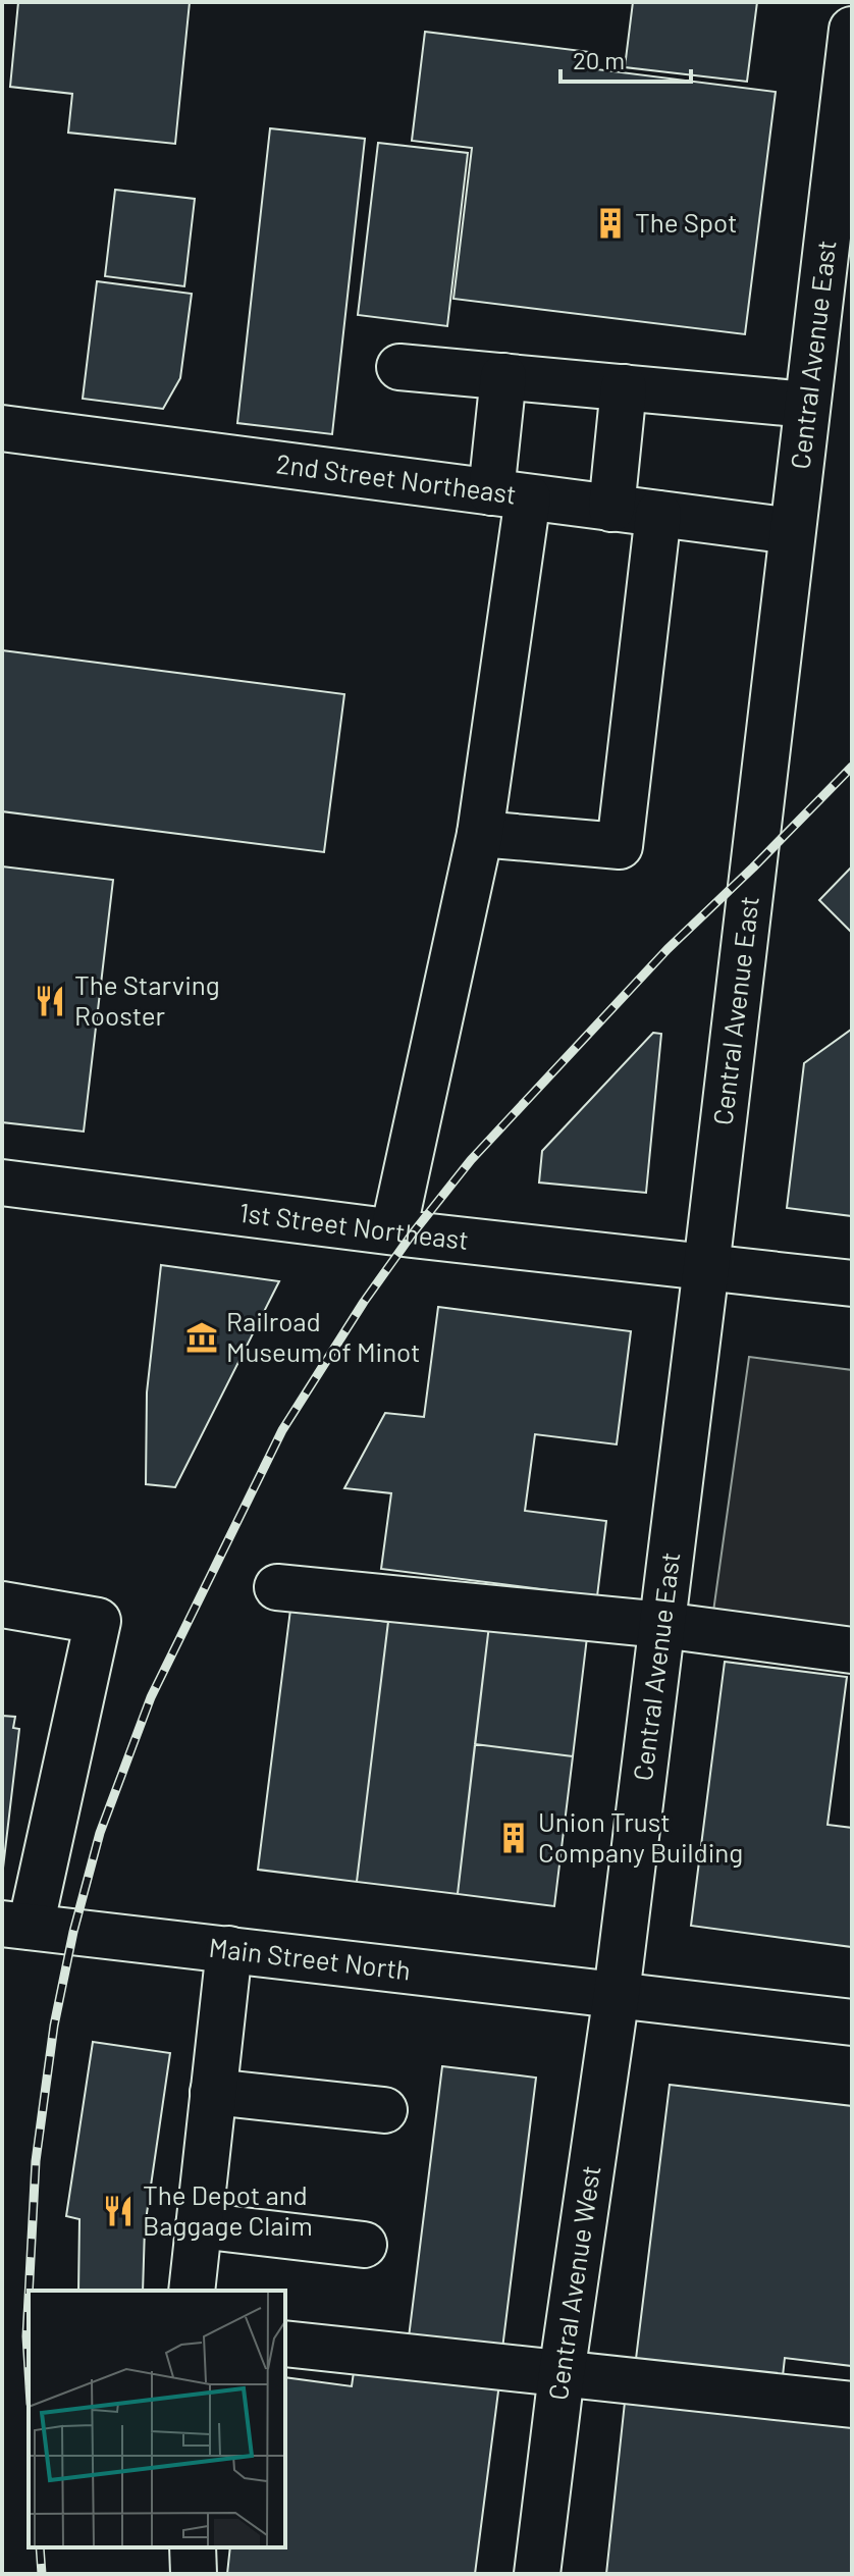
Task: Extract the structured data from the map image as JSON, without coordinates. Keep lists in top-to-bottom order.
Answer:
{
  "streets": {
    "street": [
      "Central Avenue East",
      "2nd Street Northeast",
      "1st Street Northeast",
      "Main Street North",
      "Central Avenue West"
    ]
  },
  "crossings": [
    ["Central Avenue East", "2nd Street Northeast"],
    ["Central Avenue East", "1st Street Northeast"],
    ["Central Avenue East", "Main Street North"],
    ["Central Avenue East", "Central Avenue West"],
    ["Main Street North", "Central Avenue West"]
  ],
  "places": {
    "building": ["The Spot", "Union Trust Company Building"],
    "restaurant": ["The Starving Rooster", "The Depot and Baggage Claim"],
    "museum": ["Railroad Museum of Minot"]
  },
  "scale_bar": "20 m"
}
